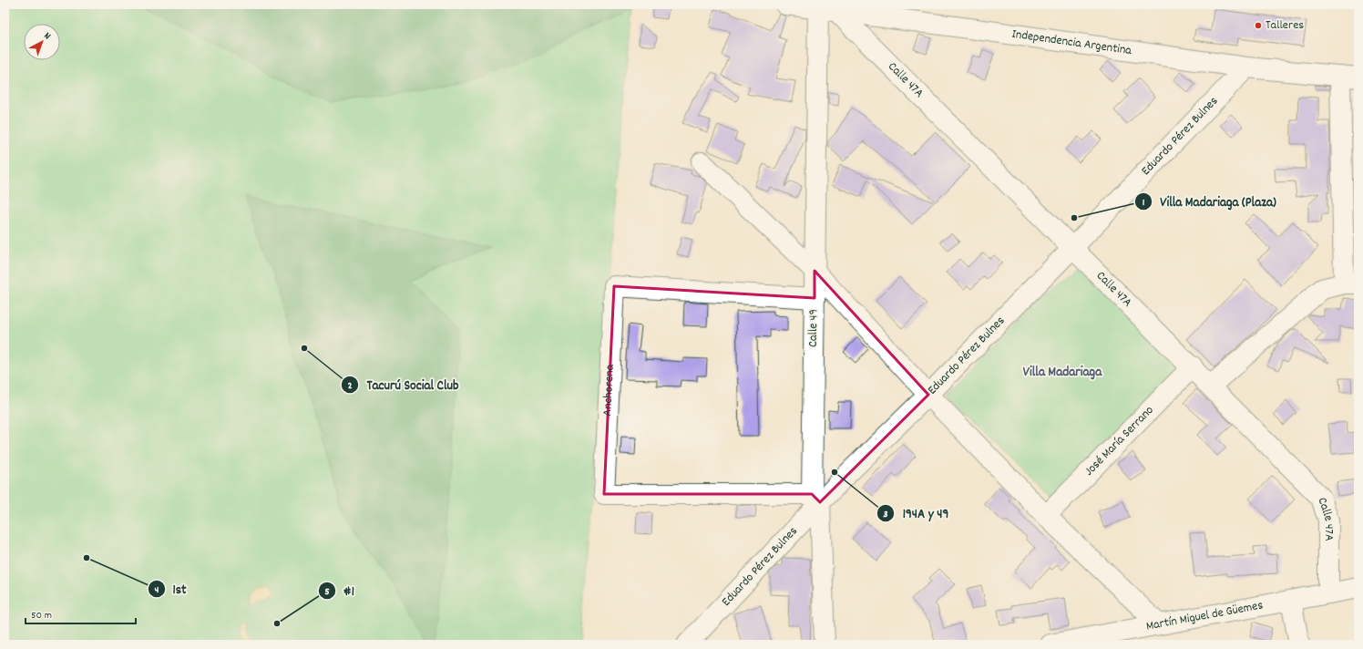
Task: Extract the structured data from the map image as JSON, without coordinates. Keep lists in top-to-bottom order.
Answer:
{
  "streets": {
    "street": [
      "Independencia Argentina",
      "Calle 47A",
      "Eduardo Pérez Bulnes",
      "Calle 49",
      "Anchorena",
      "José María Serrano",
      "Martín Miguel de Güemes"
    ]
  },
  "crossings": [
    ["Independencia Argentina", "Calle 47A"],
    ["Independencia Argentina", "Eduardo Pérez Bulnes"],
    ["Independencia Argentina", "Calle 49"],
    ["Calle 47A", "Eduardo Pérez Bulnes"],
    ["Calle 47A", "José María Serrano"],
    ["Calle 47A", "Martín Miguel de Güemes"],
    ["Eduardo Pérez Bulnes", "Calle 49"],
    ["Eduardo Pérez Bulnes", "Anchorena"],
    ["Calle 49", "Anchorena"]
  ],
  "districts": ["Villa Madariaga"],
  "places": [
    "Talleres",
    "Villa Madariaga (Plaza)",
    "Tacurú Social Club",
    "194A y 49",
    "1st",
    "#1"
  ],
  "scale_bar": "50 m",
  "north": "top right"
}
